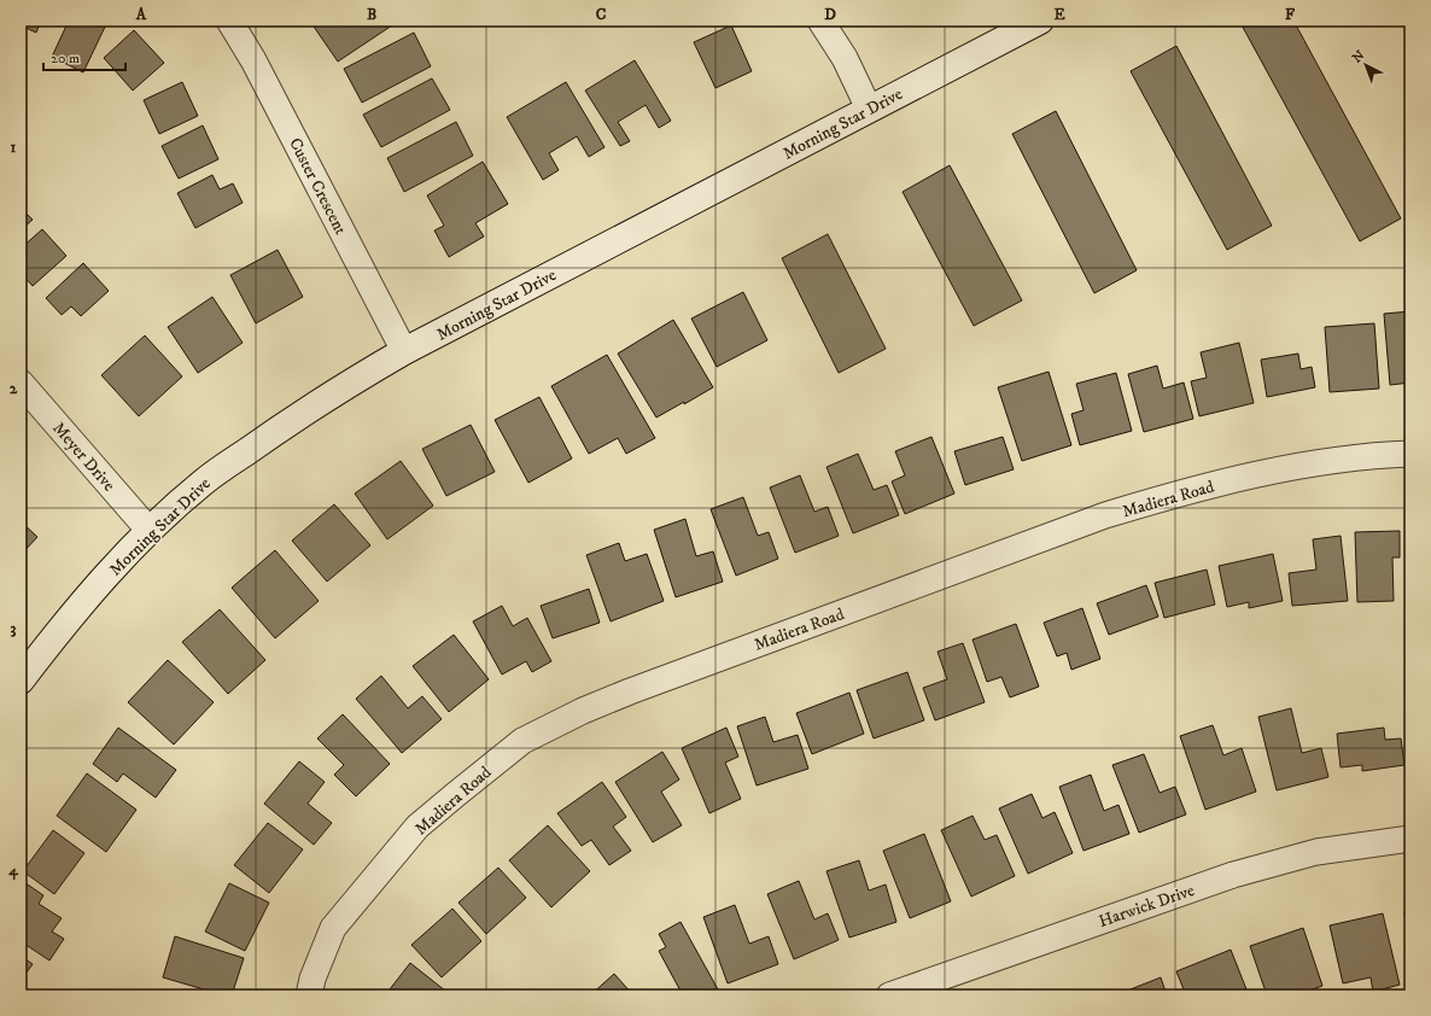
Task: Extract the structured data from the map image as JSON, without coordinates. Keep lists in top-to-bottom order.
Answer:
{
  "streets": {
    "street": [
      "Morning Star Drive",
      "Custer Crescent",
      "Meyer Drive",
      "Madiera Road",
      "Harwick Drive"
    ]
  },
  "crossings": [
    ["Morning Star Drive", "Custer Crescent"],
    ["Morning Star Drive", "Meyer Drive"]
  ],
  "scale_bar": "20 m",
  "north": "top left",
  "grid": {
    "columns": [
      "A",
      "B",
      "C",
      "D",
      "E",
      "F"
    ],
    "rows": [
      "1",
      "2",
      "3",
      "4"
    ]
  }
}
